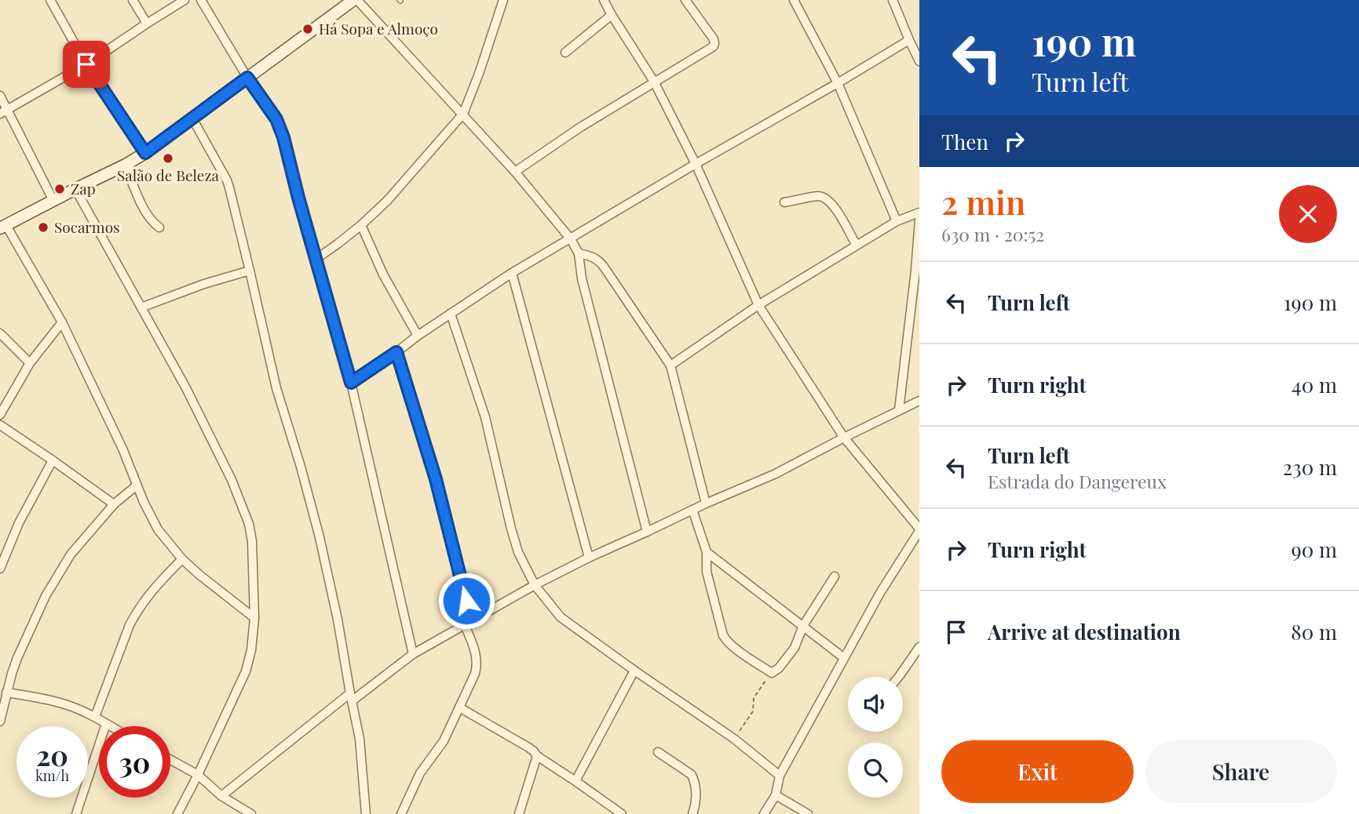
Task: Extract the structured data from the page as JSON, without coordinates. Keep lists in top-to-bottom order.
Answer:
{
  "places": [
    "Há Sopa e Almoço",
    "Salão de Beleza",
    "Zap",
    "Socarmos"
  ],
  "page": {
    "turn": ["190 m", "Turn left"],
    "then": "Then",
    "heading": ["2 min", "630 m · 20:52"],
    "list": [
      {
        "name": "Turn left",
        "value": "190 m"
      },
      {
        "name": "Turn right",
        "value": "40 m"
      },
      {
        "name": "Turn left",
        "note": "Estrada do Dangereux",
        "value": "230 m"
      },
      {
        "name": "Turn right",
        "value": "90 m"
      },
      {
        "name": "Arrive at destination",
        "value": "80 m"
      }
    ],
    "speed": "20 km/h",
    "limit": "30",
    "buttons": ["Exit", "Share"]
  }
}
